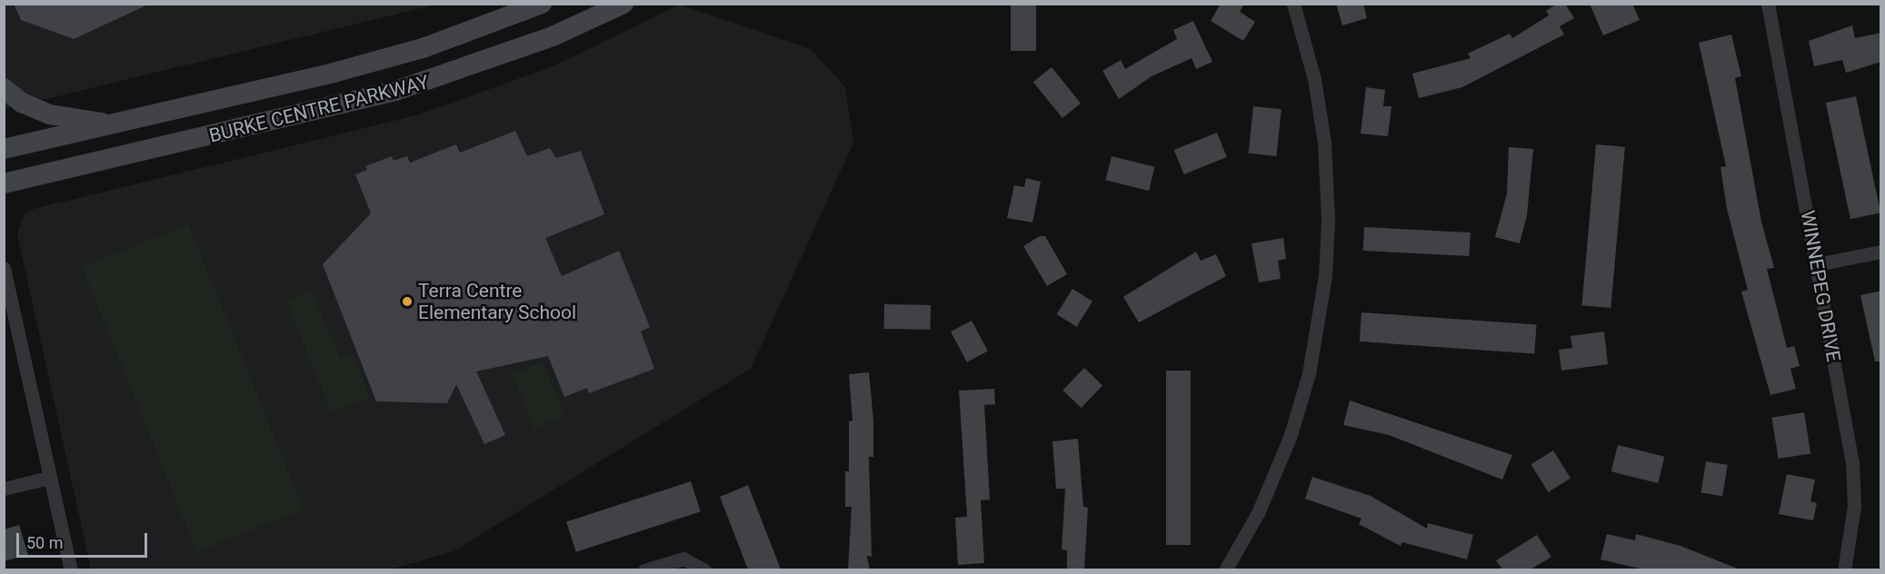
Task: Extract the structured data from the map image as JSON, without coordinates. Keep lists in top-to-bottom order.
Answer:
{
  "streets": {
    "main road": ["BURKE CENTRE PARKWAY"],
    "street": ["WINNEPEG DRIVE"]
  },
  "places": ["Terra Centre Elementary School"],
  "scale_bar": "50 m"
}
